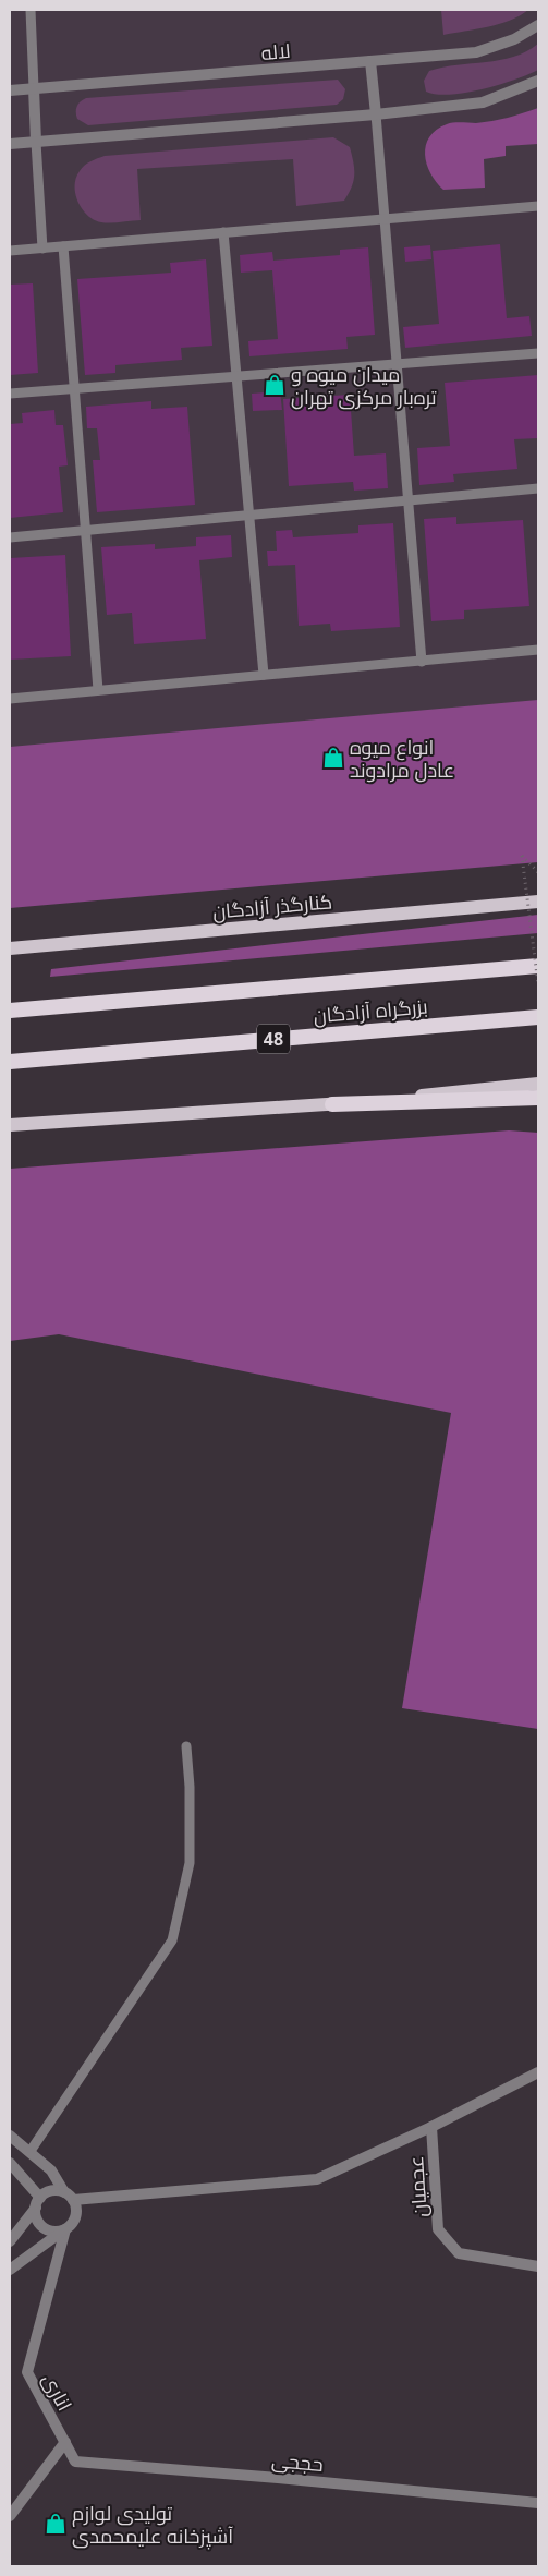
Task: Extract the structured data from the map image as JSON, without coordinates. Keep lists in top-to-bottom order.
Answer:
{
  "streets": {
    "highway": ["بزرگراه آزادگان", "48"],
    "main road": ["کنارگذر آزادگان"],
    "street": [
      "لاله",
      "عجمیان",
      "اناری",
      "حججی"
    ]
  },
  "crossings": [
    ["اناری", "حججی"]
  ],
  "places": {
    "shop": ["میدان میوه و تره‌بار مرکزی تهران", "انواع میوه عادل مرادوند", "تولیدی لوازم آشپزخانه علیمحمدی"]
  }
}
